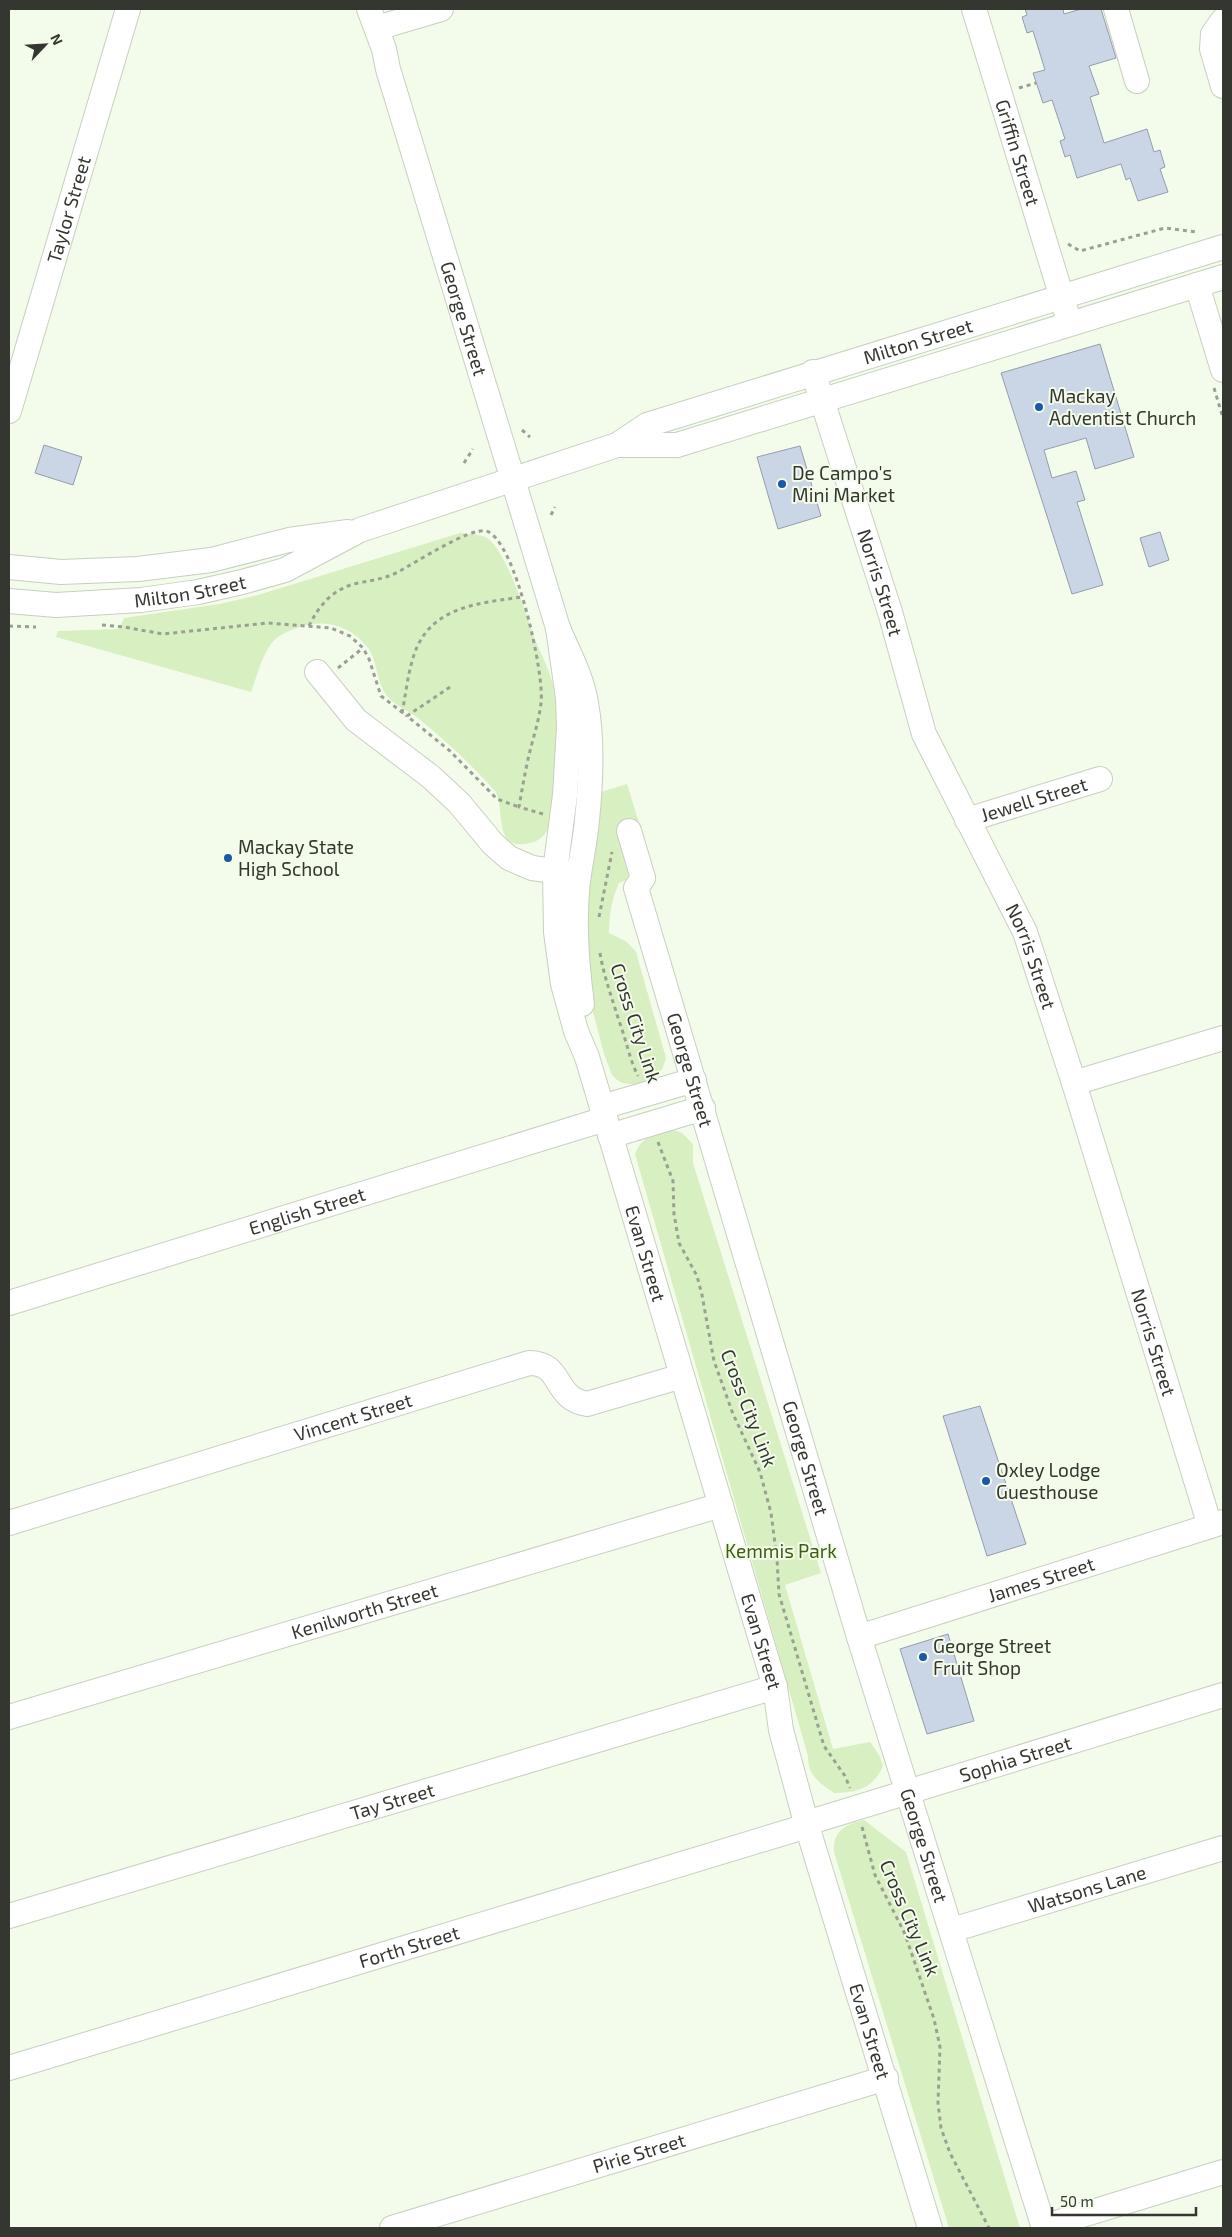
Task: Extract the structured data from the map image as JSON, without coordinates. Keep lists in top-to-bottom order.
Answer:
{
  "streets": {
    "street": [
      "Griffin Street",
      "Taylor Street",
      "George Street",
      "Milton Street",
      "Norris Street",
      "Jewell Street",
      "English Street",
      "Evan Street",
      "Vincent Street",
      "James Street",
      "Kenilworth Street",
      "Sophia Street",
      "Tay Street",
      "Watsons Lane",
      "Forth Street",
      "Pirie Street"
    ],
    "path": ["Cross City Link"]
  },
  "crossings": [
    ["Griffin Street", "Milton Street"],
    ["George Street", "Milton Street"],
    ["George Street", "Evan Street"],
    ["George Street", "James Street"],
    ["George Street", "Sophia Street"],
    ["George Street", "Watsons Lane"],
    ["Milton Street", "Norris Street"],
    ["Norris Street", "Jewell Street"],
    ["Norris Street", "James Street"],
    ["Cross City Link", "Sophia Street"],
    ["English Street", "Evan Street"],
    ["Evan Street", "Vincent Street"],
    ["Evan Street", "Kenilworth Street"],
    ["Evan Street", "Sophia Street"],
    ["Evan Street", "Tay Street"],
    ["Evan Street", "Forth Street"],
    ["Evan Street", "Pirie Street"],
    ["Sophia Street", "Forth Street"]
  ],
  "parks": ["Kemmis Park"],
  "places": [
    "Mackay Adventist Church",
    "De Campo's Mini Market",
    "Mackay State High School",
    "Oxley Lodge Guesthouse",
    "George Street Fruit Shop"
  ],
  "scale_bar": "50 m",
  "north": "top right"
}
